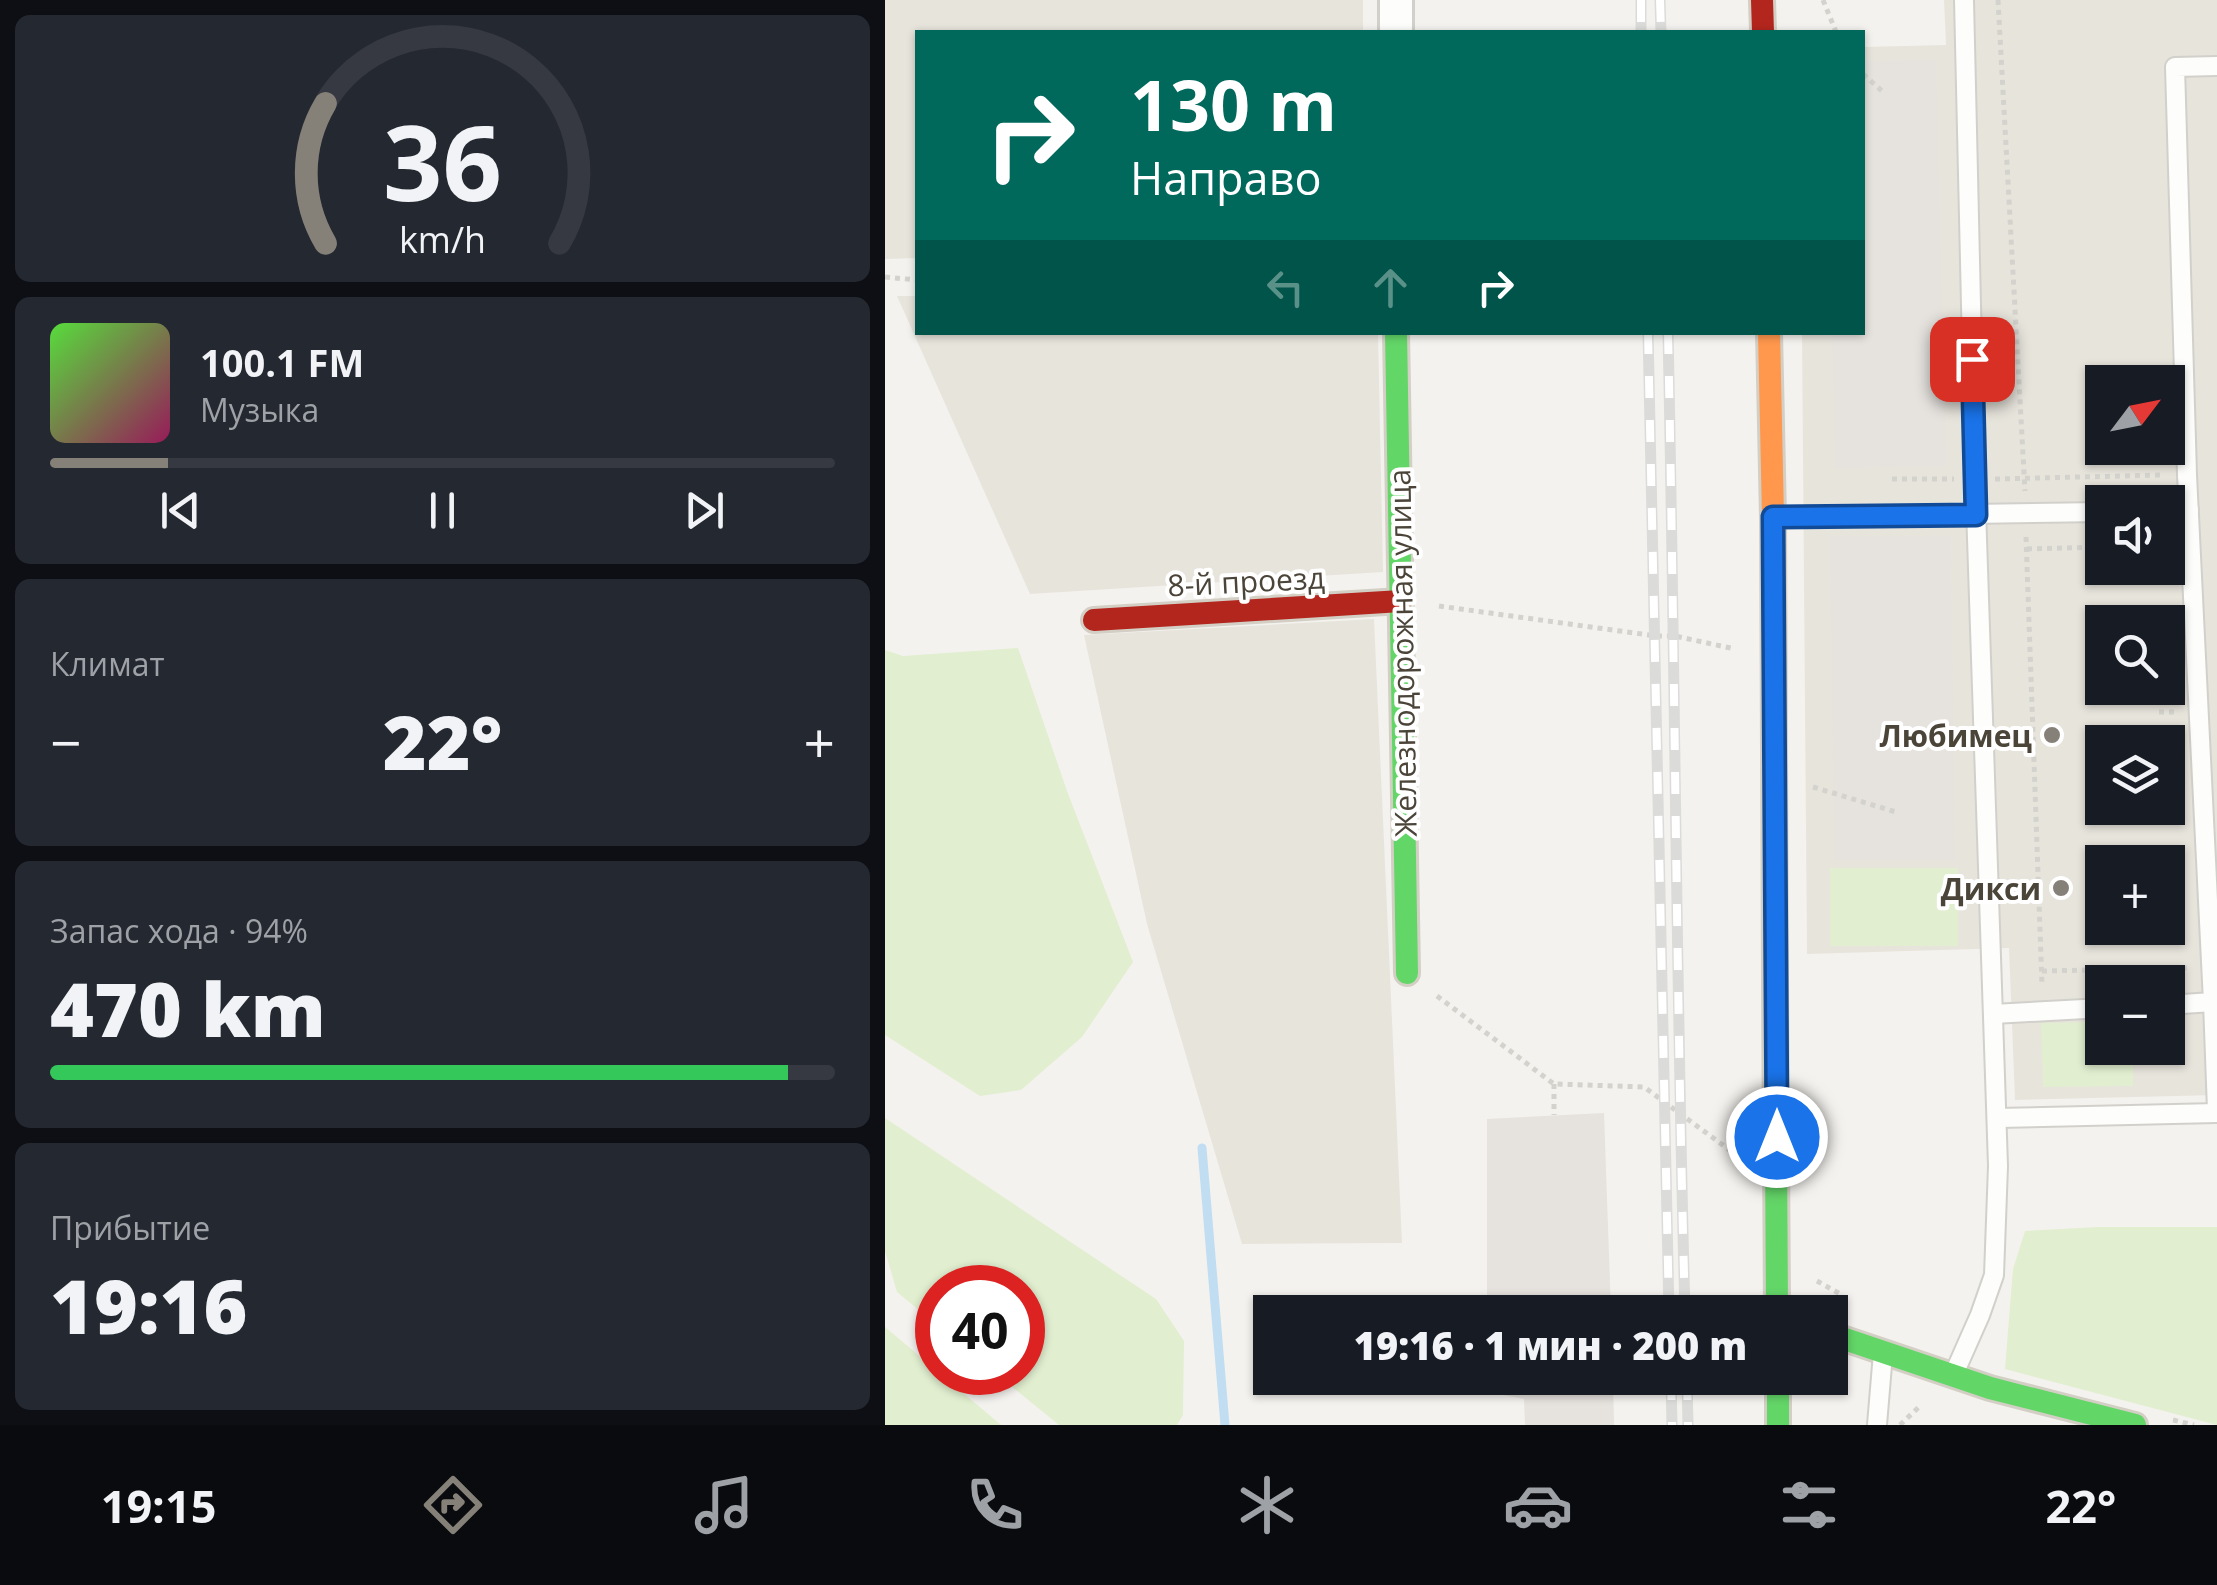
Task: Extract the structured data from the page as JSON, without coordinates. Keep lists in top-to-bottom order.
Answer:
{
  "streets": {
    "street": ["8-й проезд", "Железнодорожная улица"]
  },
  "crossings": [
    ["8-й проезд", "Железнодорожная улица"]
  ],
  "places": ["Любимец", "Дикси"],
  "north": "top right",
  "page": {
    "turn": ["130 m", "Направо"],
    "song": ["100.1 FM", "Музыка"],
    "map_buttons": ["+", "−"],
    "tile": [
      "Климат",
      ["Запас хода · 94%", "470 km"],
      ["Прибытие", "19:16"]
    ],
    "heat": ["−", "22°", "+"],
    "limit": "40",
    "trip": "19:16 · 1 мин · 200 m",
    "tabs": ["19:15", "22°"],
    "gauge": ["36", "km/h"]
  }
}
